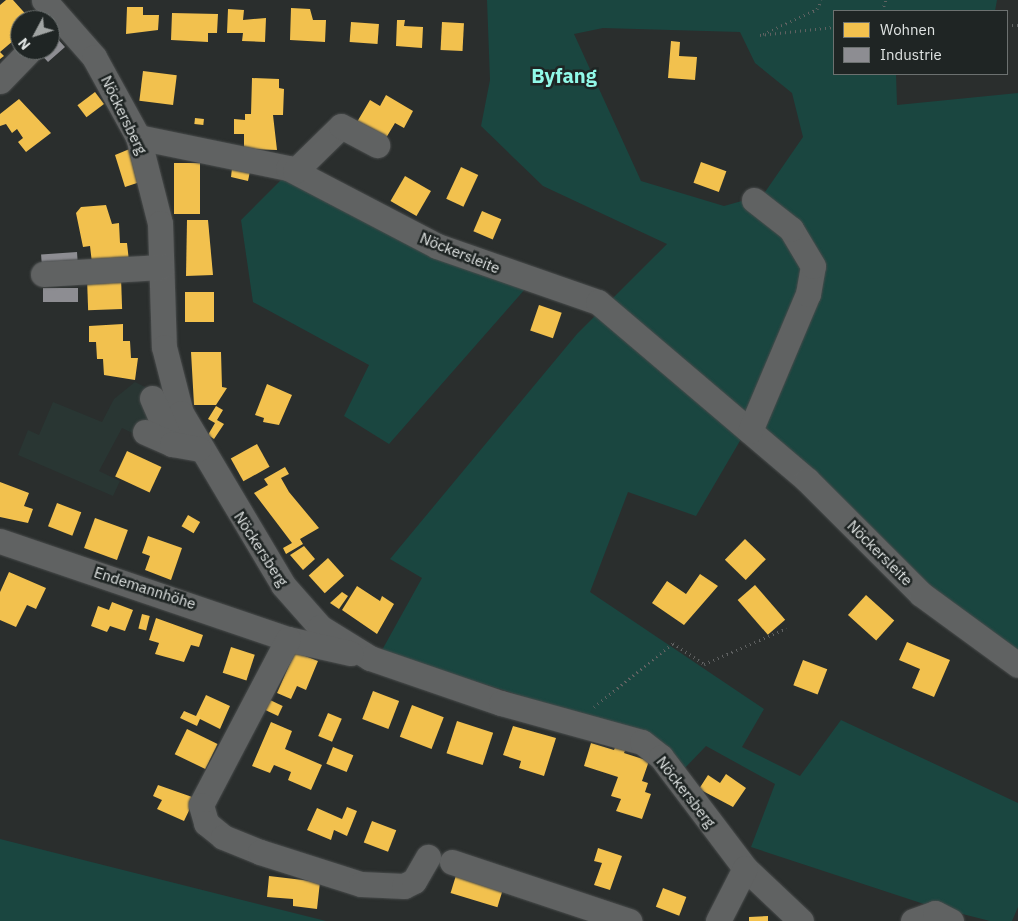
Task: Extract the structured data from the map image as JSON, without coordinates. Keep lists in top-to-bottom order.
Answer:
{
  "streets": {
    "street": ["Nöckersberg", "Nöckersleite", "Endemannhöhe"]
  },
  "crossings": [
    ["Nöckersberg", "Nöckersleite"],
    ["Nöckersberg", "Endemannhöhe"]
  ],
  "districts": ["Byfang"],
  "legend": ["Wohnen", "Industrie"],
  "north": "bottom left"
}
